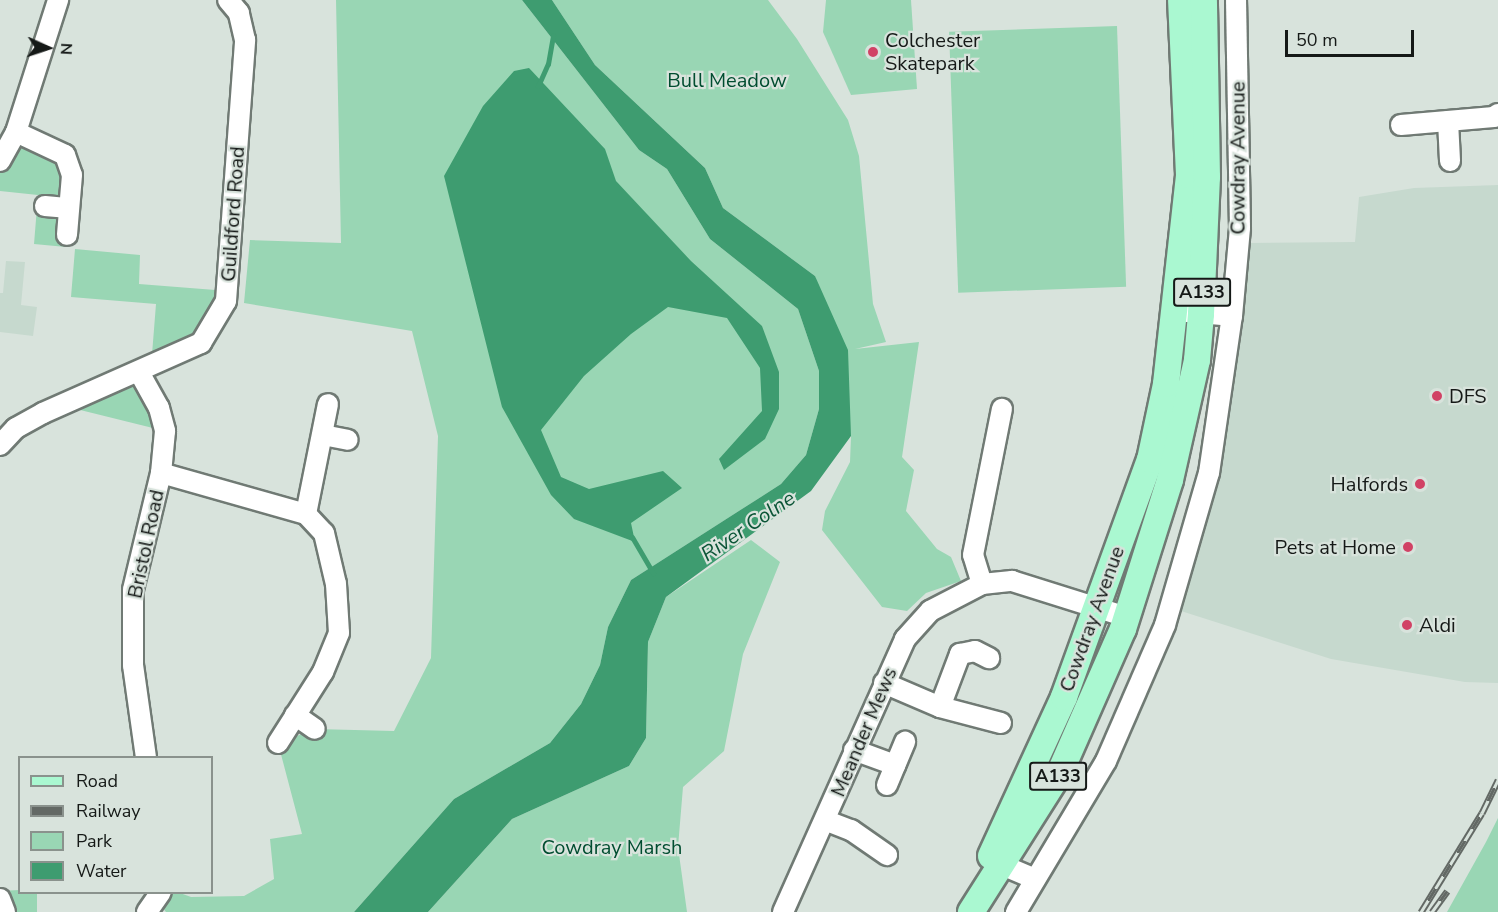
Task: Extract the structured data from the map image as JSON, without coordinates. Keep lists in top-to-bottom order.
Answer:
{
  "streets": {
    "main road": ["Cowdray Avenue", "A133"],
    "street": ["Guildford Road", "Bristol Road", "Meander Mews"]
  },
  "crossings": [
    ["Cowdray Avenue", "Meander Mews"],
    ["Guildford Road", "Bristol Road"]
  ],
  "water": ["River Colne"],
  "parks": ["Bull Meadow", "Cowdray Marsh"],
  "places": [
    "Colchester Skatepark",
    "DFS",
    "Halfords",
    "Pets at Home",
    "Aldi"
  ],
  "legend": [
    "Road",
    "Railway",
    "Park",
    "Water"
  ],
  "scale_bar": "50 m",
  "north": "right"
}
